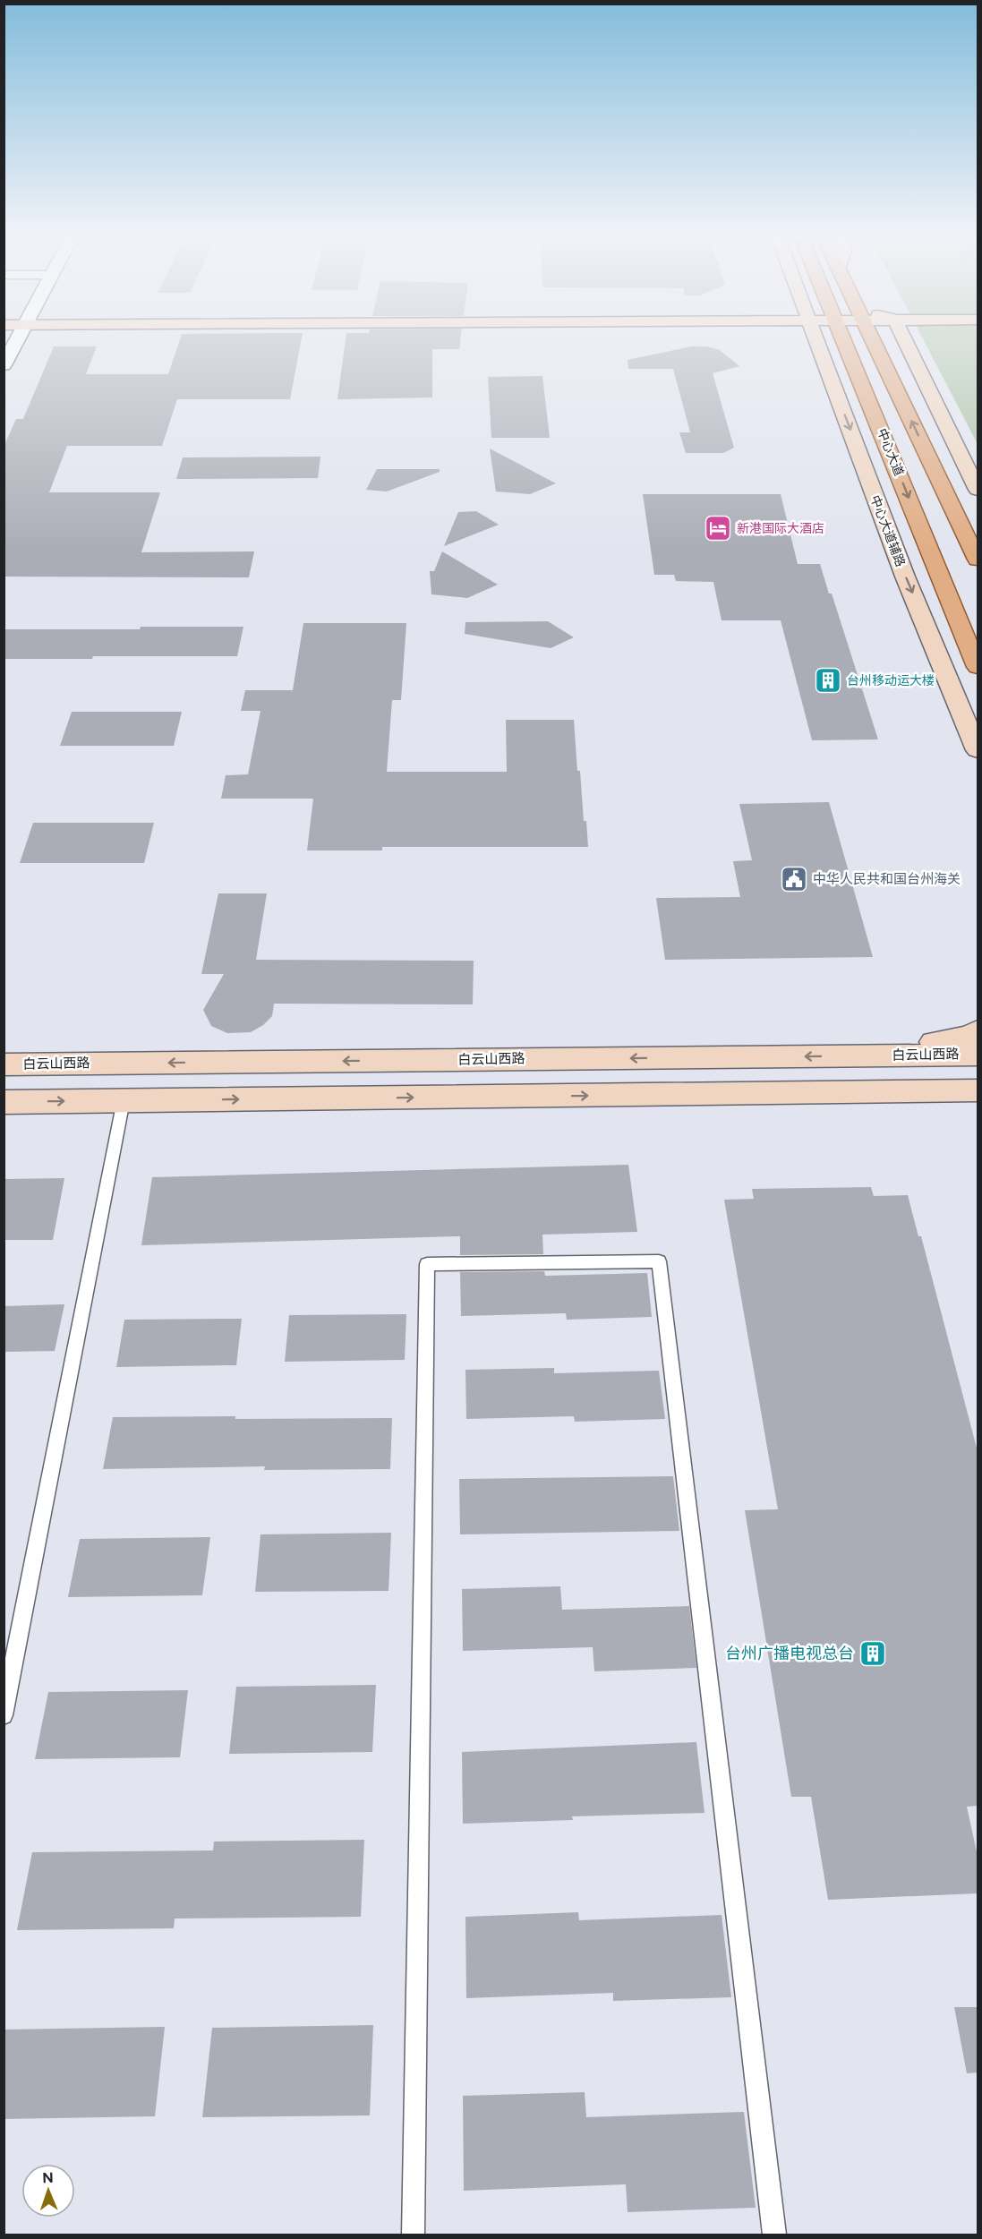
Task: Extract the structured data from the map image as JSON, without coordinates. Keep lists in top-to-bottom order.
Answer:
{
  "streets": {
    "main road": ["中心大道", "中心大道辅路", "白云山西路"]
  },
  "places": {
    "hotel": ["新港国际大酒店"],
    "building": ["台州移动运大楼", "台州广播电视总台"],
    "public building": ["中华人民共和国台州海关"]
  },
  "north": "top"
}
